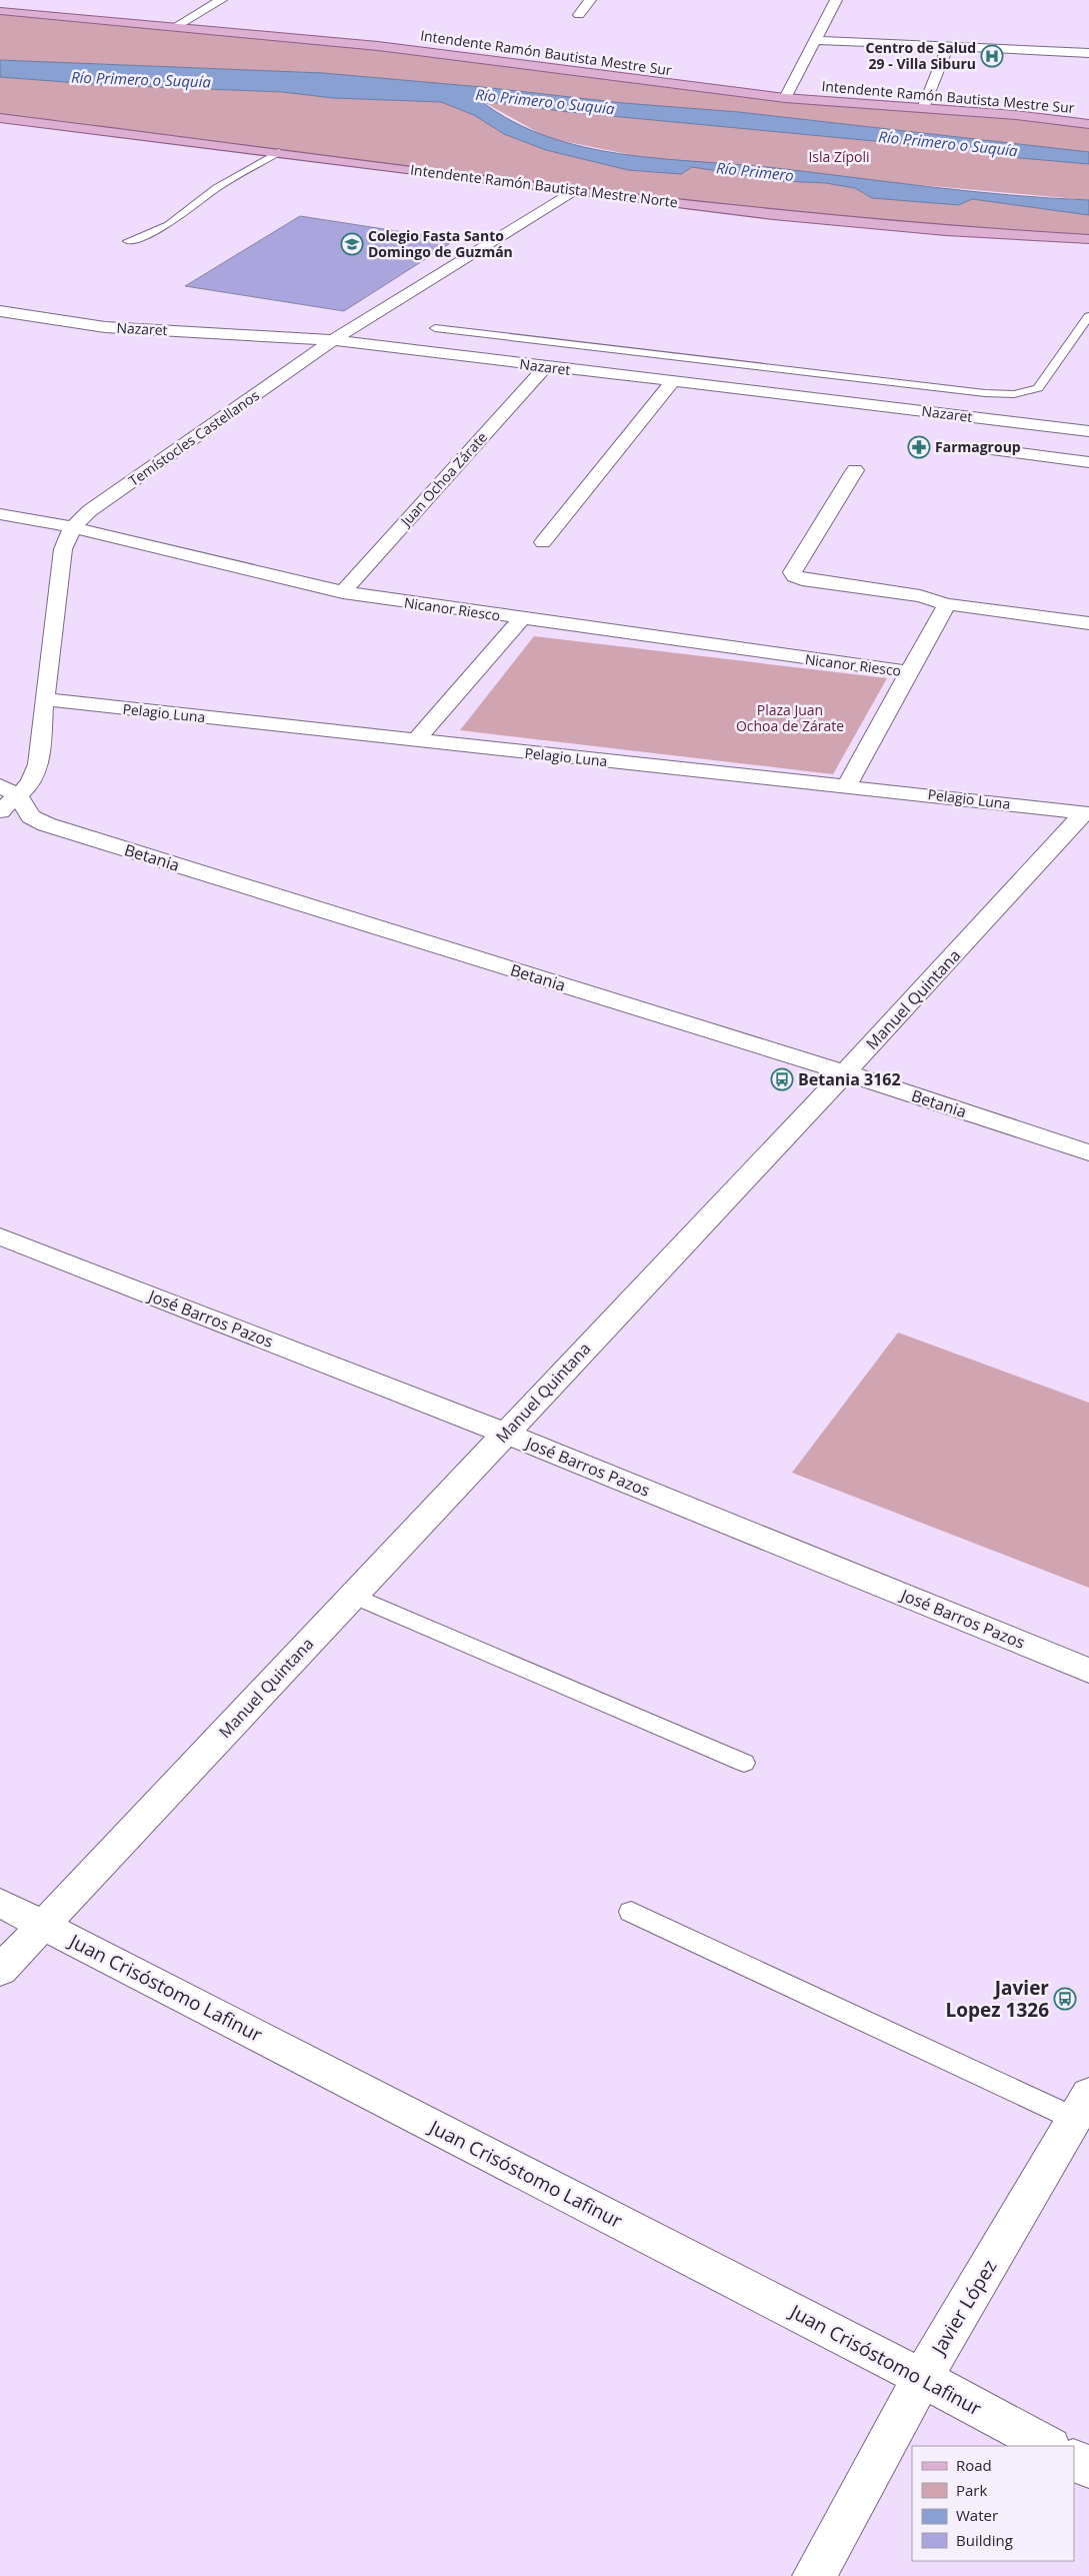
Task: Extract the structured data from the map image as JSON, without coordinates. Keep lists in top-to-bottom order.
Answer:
{
  "streets": {
    "main road": ["Intendente Ramón Bautista Mestre Sur", "Intendente Ramón Bautista Mestre Norte"],
    "street": [
      "Nazaret",
      "Temístocles Castellanos",
      "Juan Ochoa Zárate",
      "Nicanor Riesco",
      "Pelagio Luna",
      "Betania",
      "Manuel Quintana",
      "José Barros Pazos",
      "Juan Crisóstomo Lafinur",
      "Javier López"
    ]
  },
  "crossings": [
    ["Intendente Ramón Bautista Mestre Norte", "Temístocles Castellanos"],
    ["Nazaret", "Temístocles Castellanos"],
    ["Nazaret", "Juan Ochoa Zárate"],
    ["Temístocles Castellanos", "Nicanor Riesco"],
    ["Temístocles Castellanos", "Pelagio Luna"],
    ["Temístocles Castellanos", "Betania"],
    ["Juan Ochoa Zárate", "Nicanor Riesco"],
    ["Pelagio Luna", "Manuel Quintana"],
    ["Betania", "Manuel Quintana"],
    ["Manuel Quintana", "José Barros Pazos"],
    ["Manuel Quintana", "Juan Crisóstomo Lafinur"],
    ["Juan Crisóstomo Lafinur", "Javier López"]
  ],
  "water": ["Río Primero o Suquía", "Río Primero"],
  "parks": ["Isla Zípoli", "Plaza Juan Ochoa de Zárate"],
  "places": {
    "hospital": ["Centro de Salud 29 - Villa Siburu"],
    "school or university": ["Colegio Fasta Santo Domingo de Guzmán"],
    "pharmacy": ["Farmagroup"],
    "bus stop": ["Betania 3162", "Javier Lopez 1326"]
  },
  "legend": [
    "Road",
    "Park",
    "Water",
    "Building"
  ]
}
